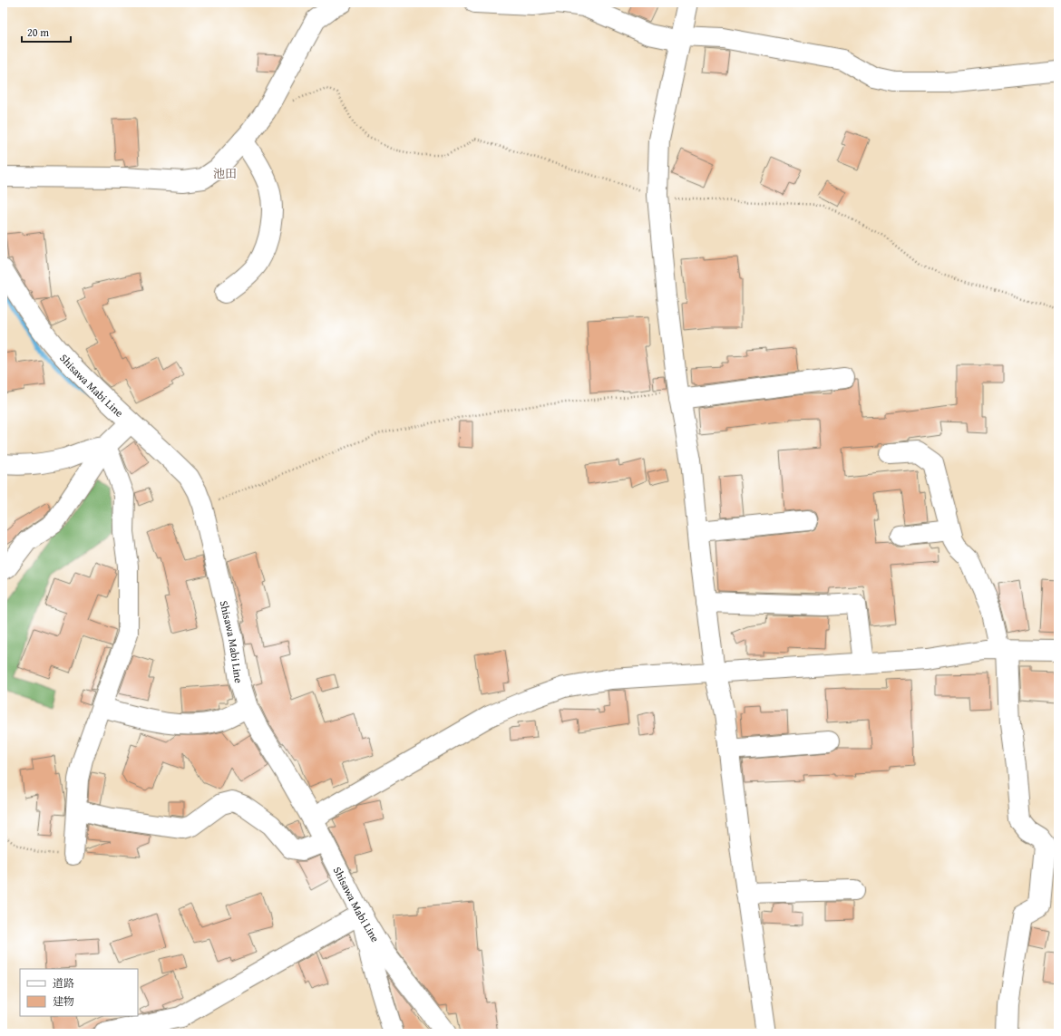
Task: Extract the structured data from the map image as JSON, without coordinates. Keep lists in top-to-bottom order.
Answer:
{
  "streets": {
    "street": ["Shisawa Mabi Line"]
  },
  "districts": ["池田"],
  "legend": ["道路", "建物"],
  "scale_bar": "20 m"
}
